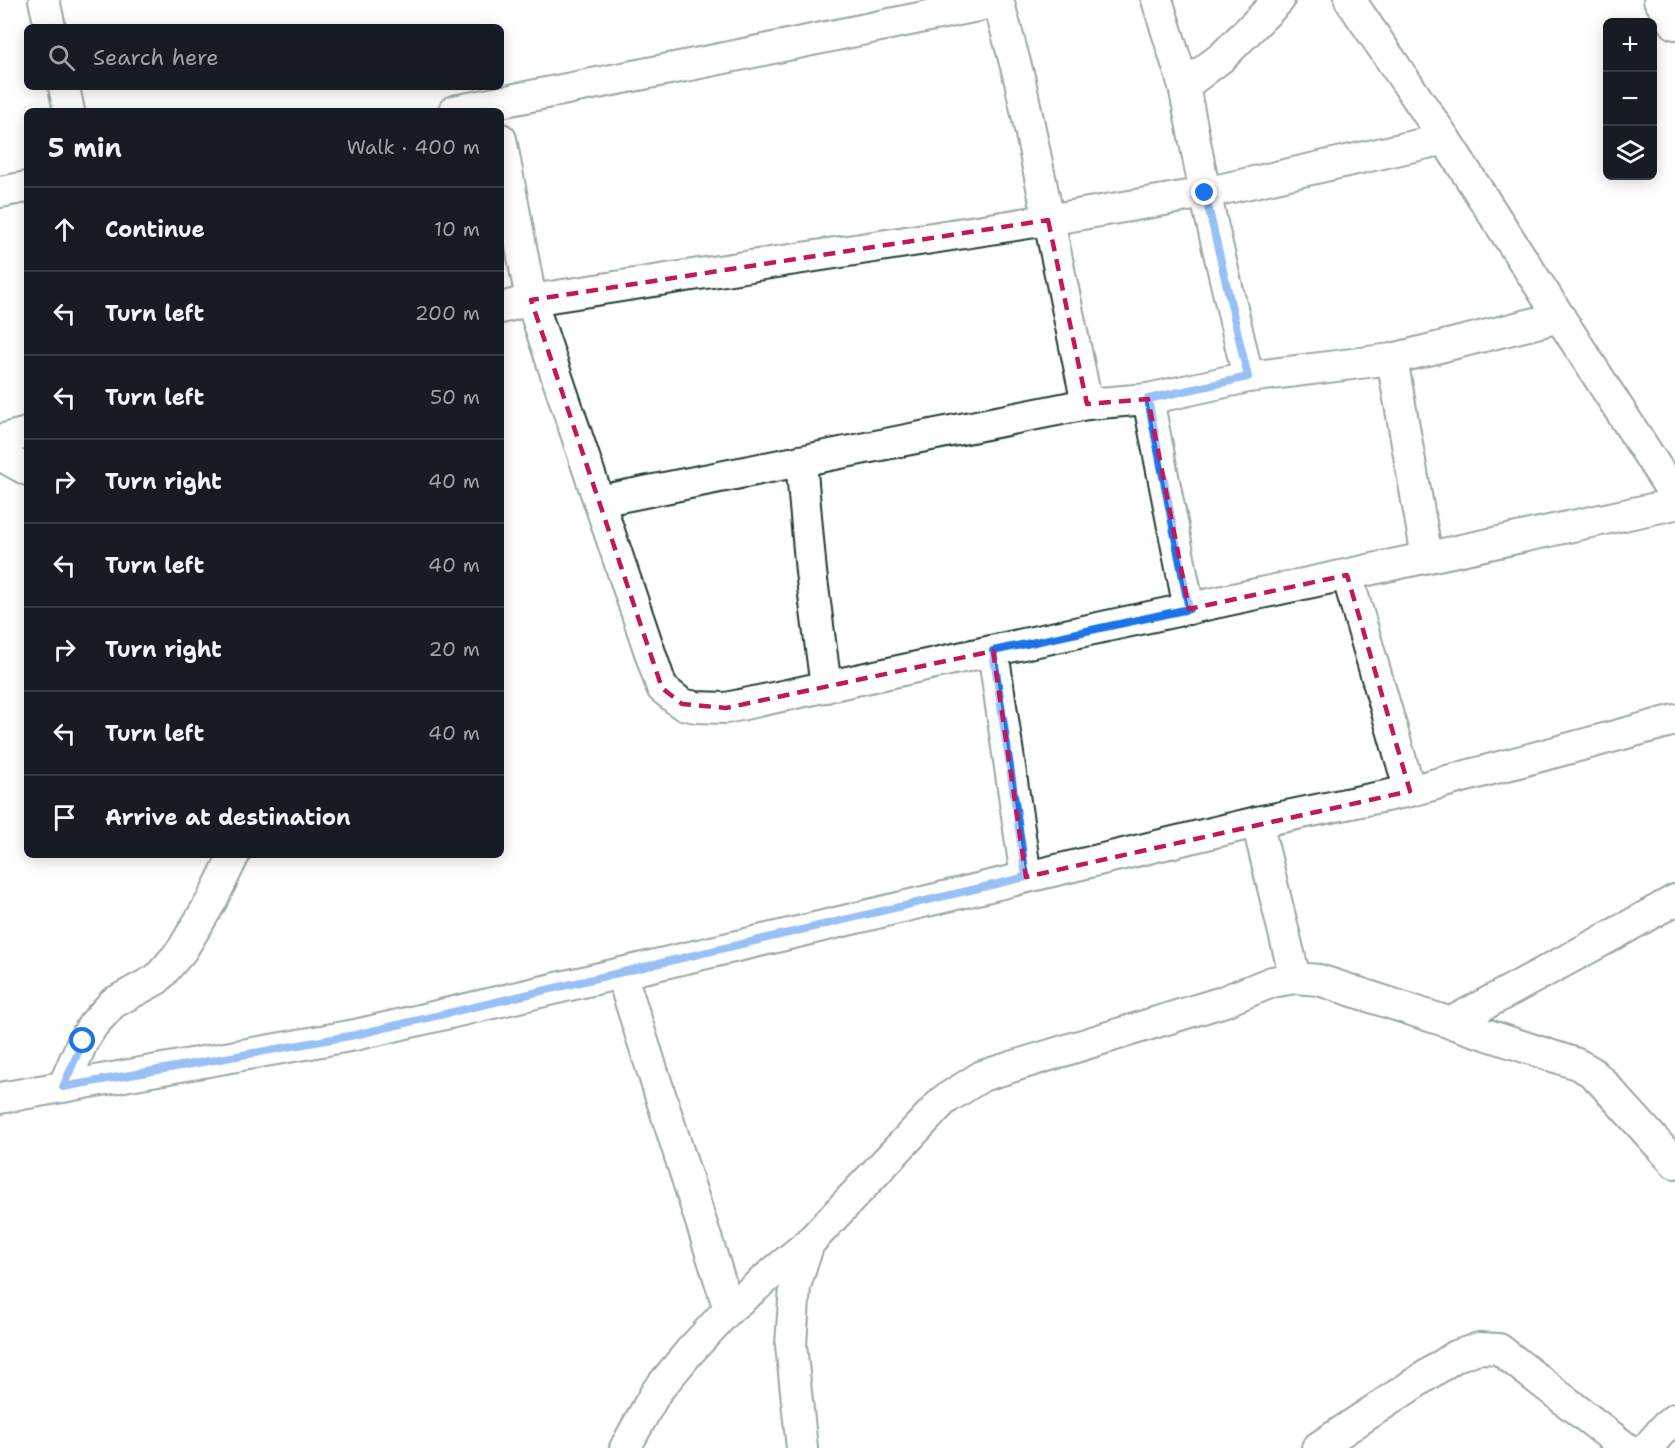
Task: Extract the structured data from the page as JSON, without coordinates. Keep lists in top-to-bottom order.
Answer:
{
  "page": {
    "map_buttons": ["+", "−"],
    "search": "Search here",
    "heading": ["5 min", "Walk · 400 m"],
    "list": [
      ["Continue", "10 m"],
      ["Turn left", "200 m"],
      ["Turn left", "50 m"],
      ["Turn right", "40 m"],
      ["Turn left", "40 m"],
      ["Turn right", "20 m"],
      ["Turn left", "40 m"],
      "Arrive at destination"
    ]
  }
}
